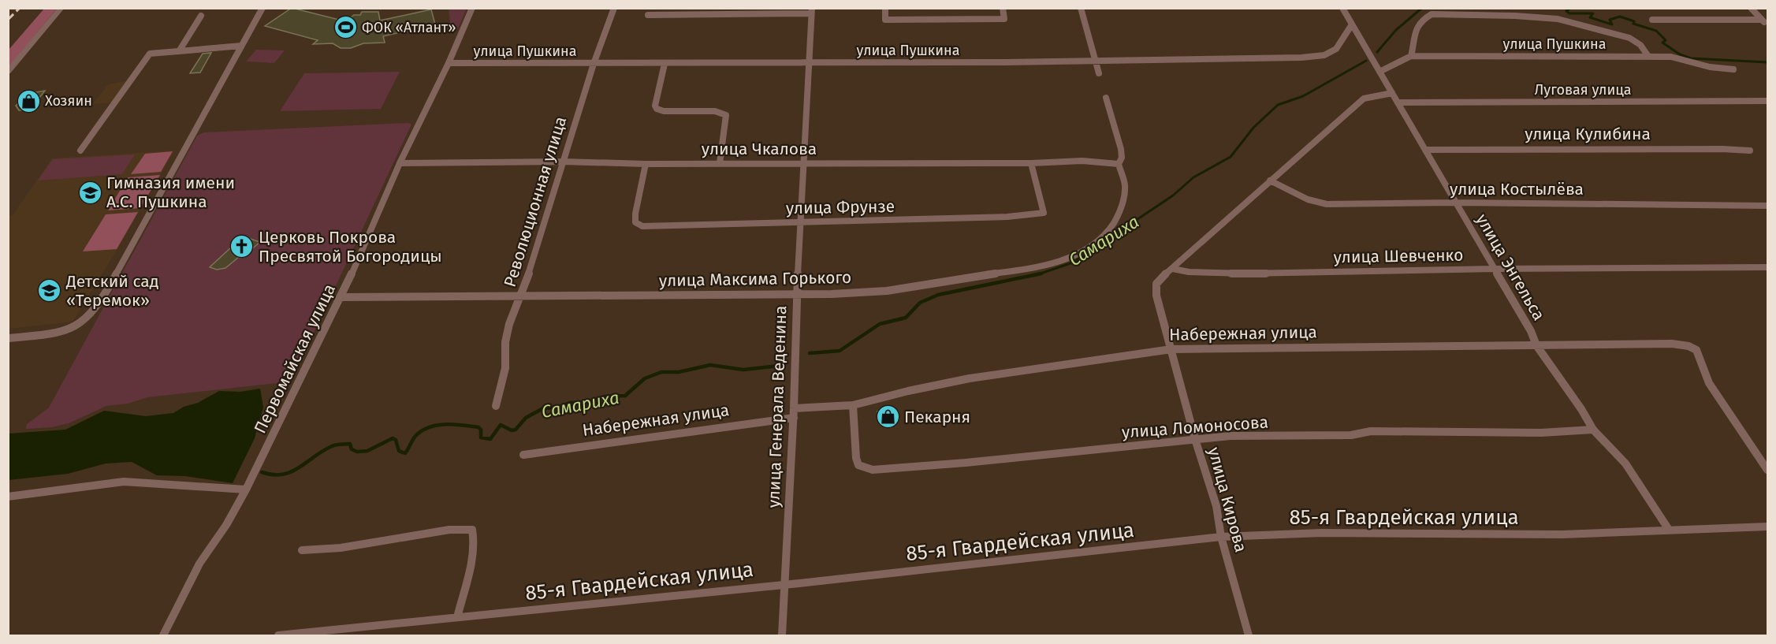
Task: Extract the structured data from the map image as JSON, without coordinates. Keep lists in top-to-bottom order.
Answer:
{
  "streets": {
    "street": [
      "улица Пушкина",
      "Луговая улица",
      "улица Кулибина",
      "улица Чкалова",
      "улица Костылёва",
      "Революционная улица",
      "улица Фрунзе",
      "улица Шевченко",
      "улица Энгельса",
      "улица Максима Горького",
      "Набережная улица",
      "Первомайская улица",
      "улица Генерала Веденина",
      "улица Ломоносова",
      "улица Кирова",
      "85-я Гвардейская улица"
    ]
  },
  "crossings": [
    ["улица Пушкина", "Революционная улица"],
    ["улица Пушкина", "улица Энгельса"],
    ["улица Пушкина", "Первомайская улица"],
    ["улица Пушкина", "улица Генерала Веденина"],
    ["Луговая улица", "улица Энгельса"],
    ["улица Кулибина", "улица Энгельса"],
    ["улица Чкалова", "Революционная улица"],
    ["улица Чкалова", "улица Фрунзе"],
    ["улица Чкалова", "улица Максима Горького"],
    ["улица Чкалова", "Первомайская улица"],
    ["улица Чкалова", "улица Генерала Веденина"],
    ["улица Костылёва", "улица Энгельса"],
    ["Революционная улица", "улица Максима Горького"],
    ["улица Фрунзе", "улица Генерала Веденина"],
    ["улица Шевченко", "улица Энгельса"],
    ["улица Шевченко", "улица Кирова"],
    ["улица Энгельса", "Набережная улица"],
    ["улица Энгельса", "улица Ломоносова"],
    ["улица Энгельса", "85-я Гвардейская улица"],
    ["улица Максима Горького", "Первомайская улица"],
    ["улица Максима Горького", "улица Генерала Веденина"],
    ["Набережная улица", "улица Генерала Веденина"],
    ["Набережная улица", "улица Ломоносова"],
    ["Набережная улица", "улица Кирова"],
    ["улица Генерала Веденина", "85-я Гвардейская улица"],
    ["улица Ломоносова", "улица Кирова"],
    ["улица Кирова", "85-я Гвардейская улица"]
  ],
  "water": ["Самариха"],
  "places": {
    "sports": ["ФОК «Атлант»"],
    "shop": ["Хозяин", "Пекарня"],
    "school or university": ["Гимназия имени А.С. Пушкина", "Детский сад «Теремок»"],
    "church": ["Церковь Покрова Пресвятой Богородицы"]
  }
}
